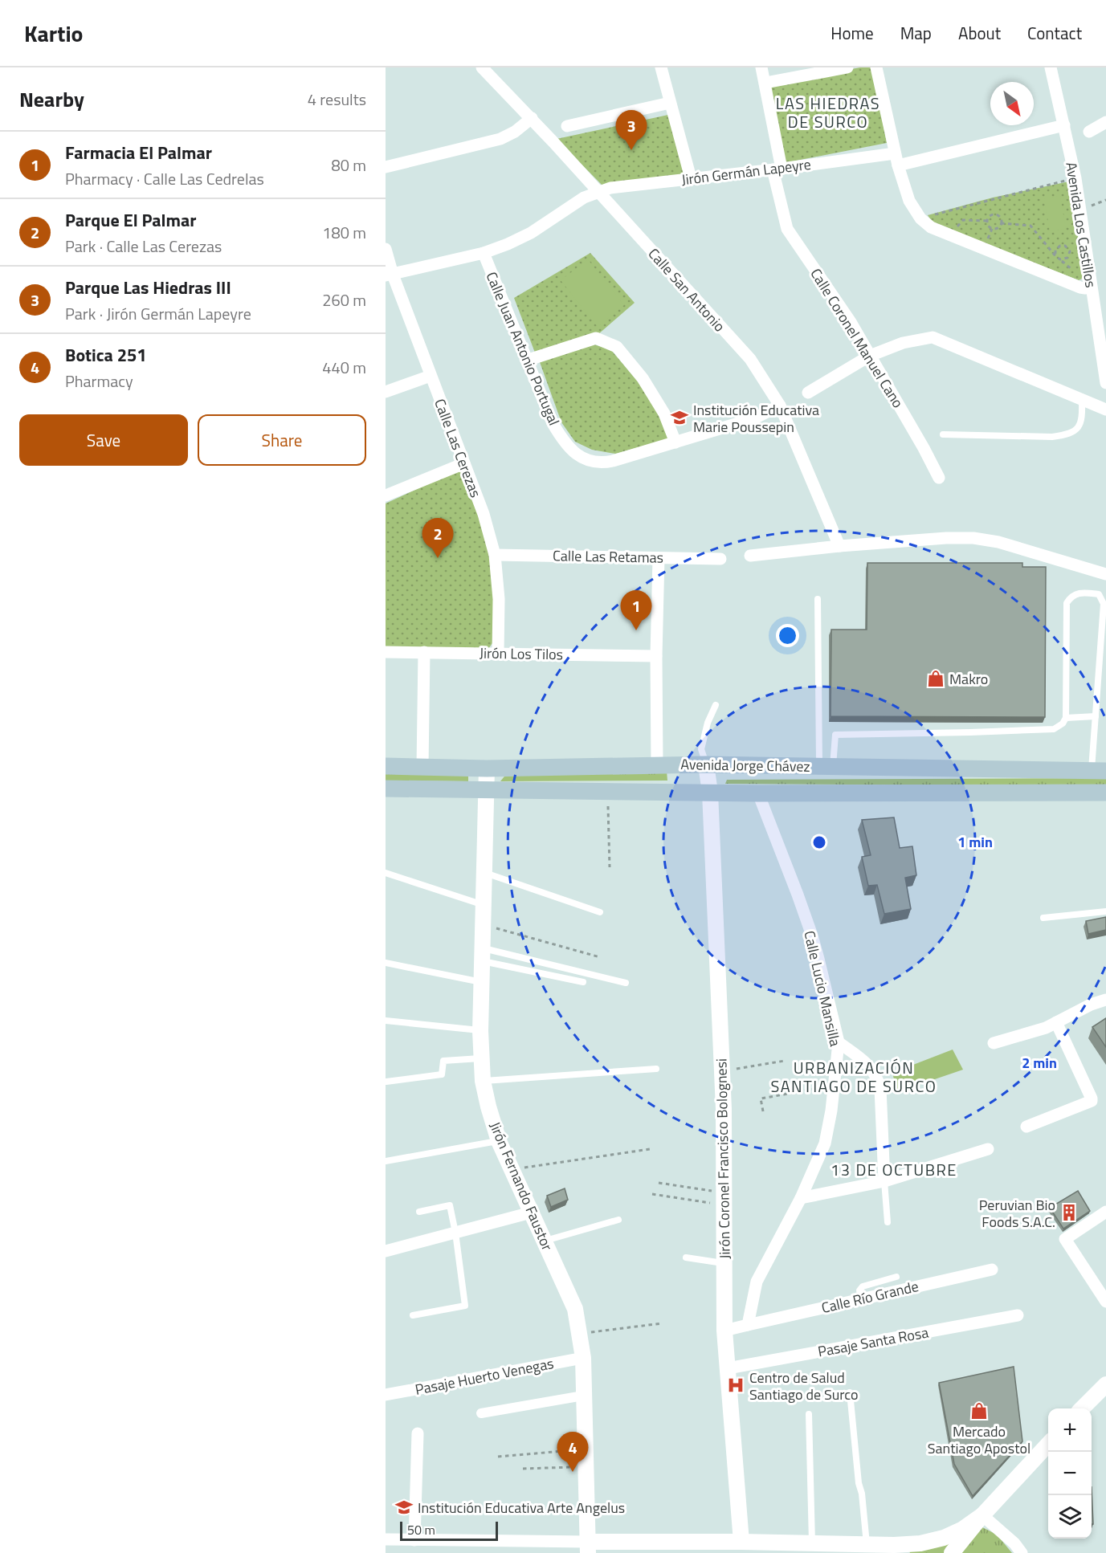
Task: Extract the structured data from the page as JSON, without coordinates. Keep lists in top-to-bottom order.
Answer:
{
  "streets": {
    "main road": ["Avenida Jorge Chávez"],
    "street": [
      "Jirón Germán Lapeyre",
      "Avenida Los Castillos",
      "Calle San Antonio",
      "Calle Coronel Manuel Cano",
      "Calle Juan Antonio Portugal",
      "Calle Las Cerezas",
      "Calle Las Retamas",
      "Jirón Los Tilos",
      "Calle Lucio Mansilla",
      "Jirón Coronel Francisco Bolognesi",
      "Jirón Fernando Faustor",
      "Calle Río Grande",
      "Pasaje Santa Rosa",
      "Pasaje Huerto Venegas"
    ]
  },
  "crossings": [
    ["Jirón Germán Lapeyre", "Calle San Antonio"],
    ["Jirón Germán Lapeyre", "Calle Coronel Manuel Cano"],
    ["Jirón Germán Lapeyre", "Calle Juan Antonio Portugal"],
    ["Jirón Germán Lapeyre", "Calle Las Cerezas"],
    ["Calle San Antonio", "Calle Juan Antonio Portugal"],
    ["Calle Las Cerezas", "Calle Las Retamas"],
    ["Calle Las Cerezas", "Jirón Los Tilos"],
    ["Avenida Jorge Chávez", "Calle Lucio Mansilla"],
    ["Avenida Jorge Chávez", "Jirón Coronel Francisco Bolognesi"],
    ["Avenida Jorge Chávez", "Jirón Fernando Faustor"],
    ["Calle Lucio Mansilla", "Calle Río Grande"],
    ["Jirón Coronel Francisco Bolognesi", "Pasaje Santa Rosa"],
    ["Jirón Fernando Faustor", "Pasaje Huerto Venegas"]
  ],
  "districts": ["LAS HIEDRAS DE SURCO", "URBANIZACIÓN SANTIAGO DE SURCO", "13 DE OCTUBRE"],
  "places": {
    "school or university": ["Institución Educativa Marie Poussepin", "Institución Educativa Arte Angelus"],
    "shop": ["Makro", "Mercado Santiago Apostol"],
    "building": ["Peruvian Bio Foods S.A.C."],
    "hospital": ["Centro de Salud Santiago de Surco"]
  },
  "scale_bar": "50 m",
  "north": "bottom right",
  "page": {
    "header": "Kartio",
    "nav": [
      "Home",
      "Map",
      "About",
      "Contact"
    ],
    "heading": ["Nearby", "4 results"],
    "pins": [
      "3",
      "2",
      "1",
      "4"
    ],
    "list": [
      {
        "mark": "1",
        "name": "Farmacia El Palmar",
        "note": "Pharmacy · Calle Las Cedrelas",
        "value": "80 m"
      },
      {
        "mark": "2",
        "name": "Parque El Palmar",
        "note": "Park · Calle Las Cerezas",
        "value": "180 m"
      },
      {
        "mark": "3",
        "name": "Parque Las Hiedras III",
        "note": "Park · Jirón Germán Lapeyre",
        "value": "260 m"
      },
      {
        "mark": "4",
        "name": "Botica 251",
        "note": "Pharmacy",
        "value": "440 m"
      }
    ],
    "buttons": ["Save", "Share"],
    "map_buttons": ["+", "−"],
    "scale": "50 m"
  },
  "rings": ["1 min", "2 min"]
}
